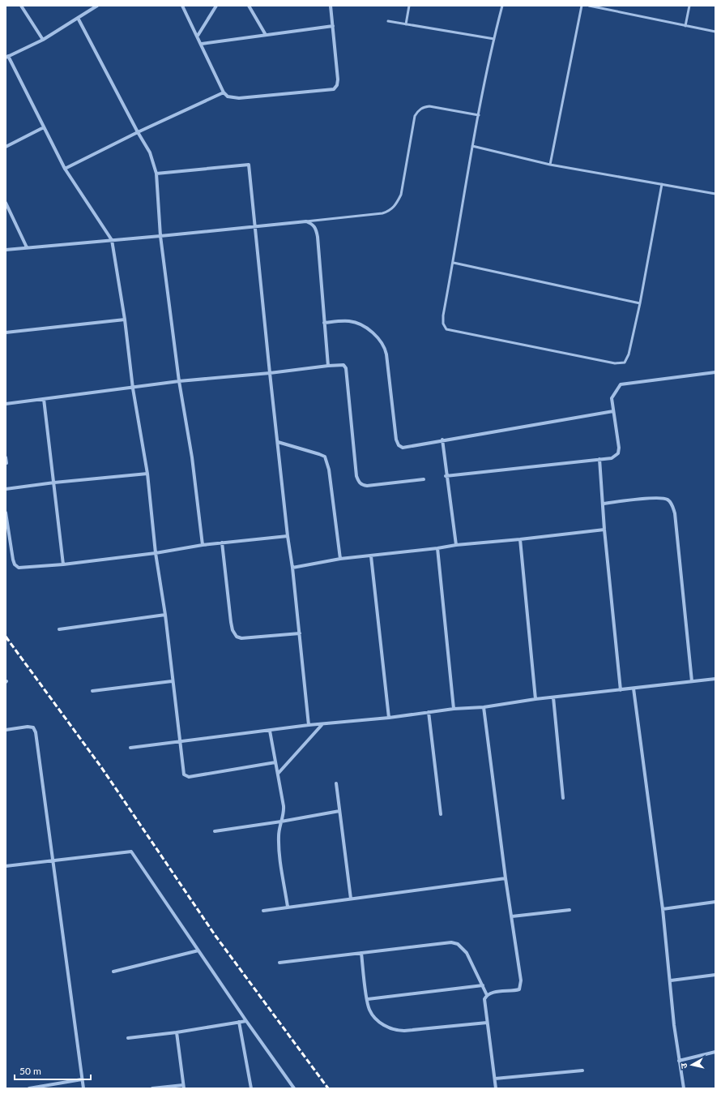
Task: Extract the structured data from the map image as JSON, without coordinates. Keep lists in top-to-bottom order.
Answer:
{
  "scale_bar": "50 m",
  "north": "left"
}
